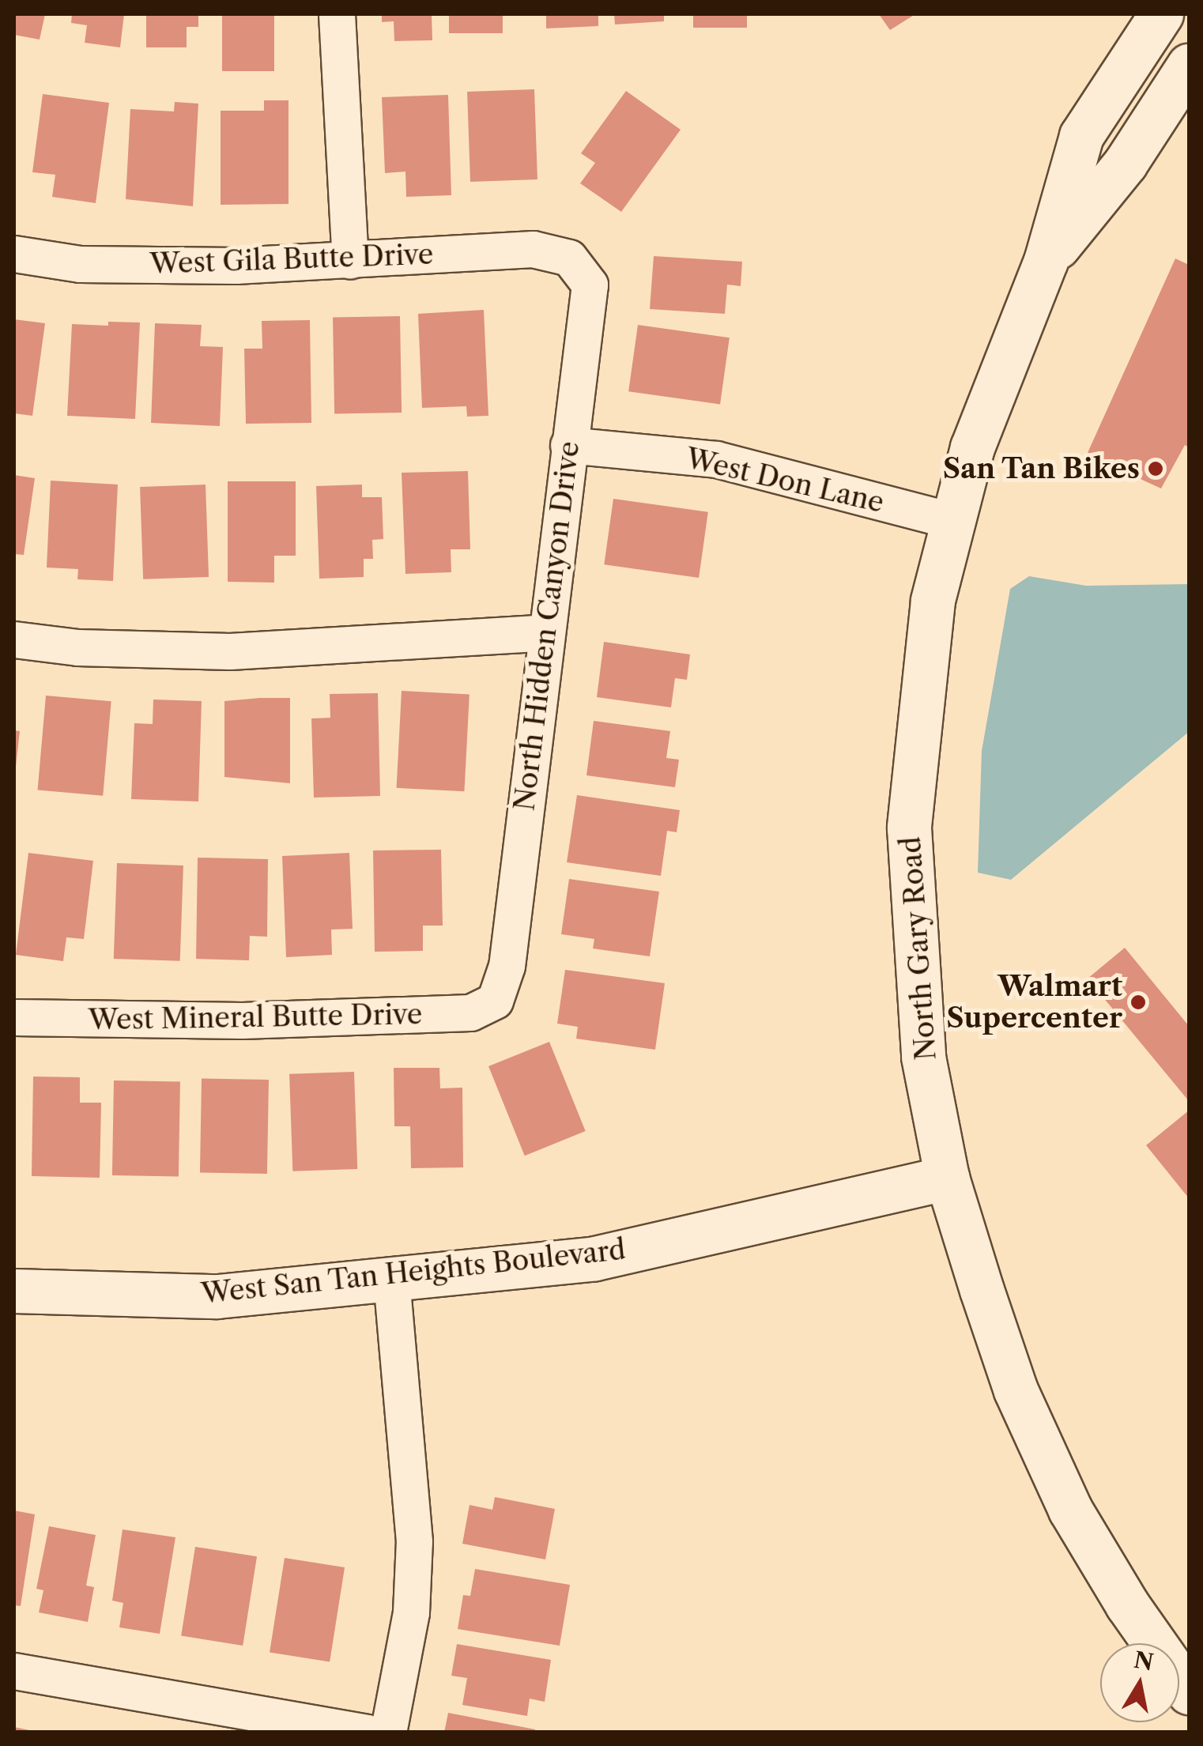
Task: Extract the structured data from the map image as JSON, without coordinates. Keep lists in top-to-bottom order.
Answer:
{
  "streets": {
    "street": [
      "West Gila Butte Drive",
      "West Don Lane",
      "North Hidden Canyon Drive",
      "North Gary Road",
      "West Mineral Butte Drive",
      "West San Tan Heights Boulevard"
    ]
  },
  "crossings": [
    ["West Gila Butte Drive", "North Hidden Canyon Drive"],
    ["West Don Lane", "North Hidden Canyon Drive"],
    ["West Don Lane", "North Gary Road"],
    ["North Hidden Canyon Drive", "West Mineral Butte Drive"],
    ["North Gary Road", "West San Tan Heights Boulevard"]
  ],
  "places": ["San Tan Bikes", "Walmart Supercenter"],
  "north": "top"
}
